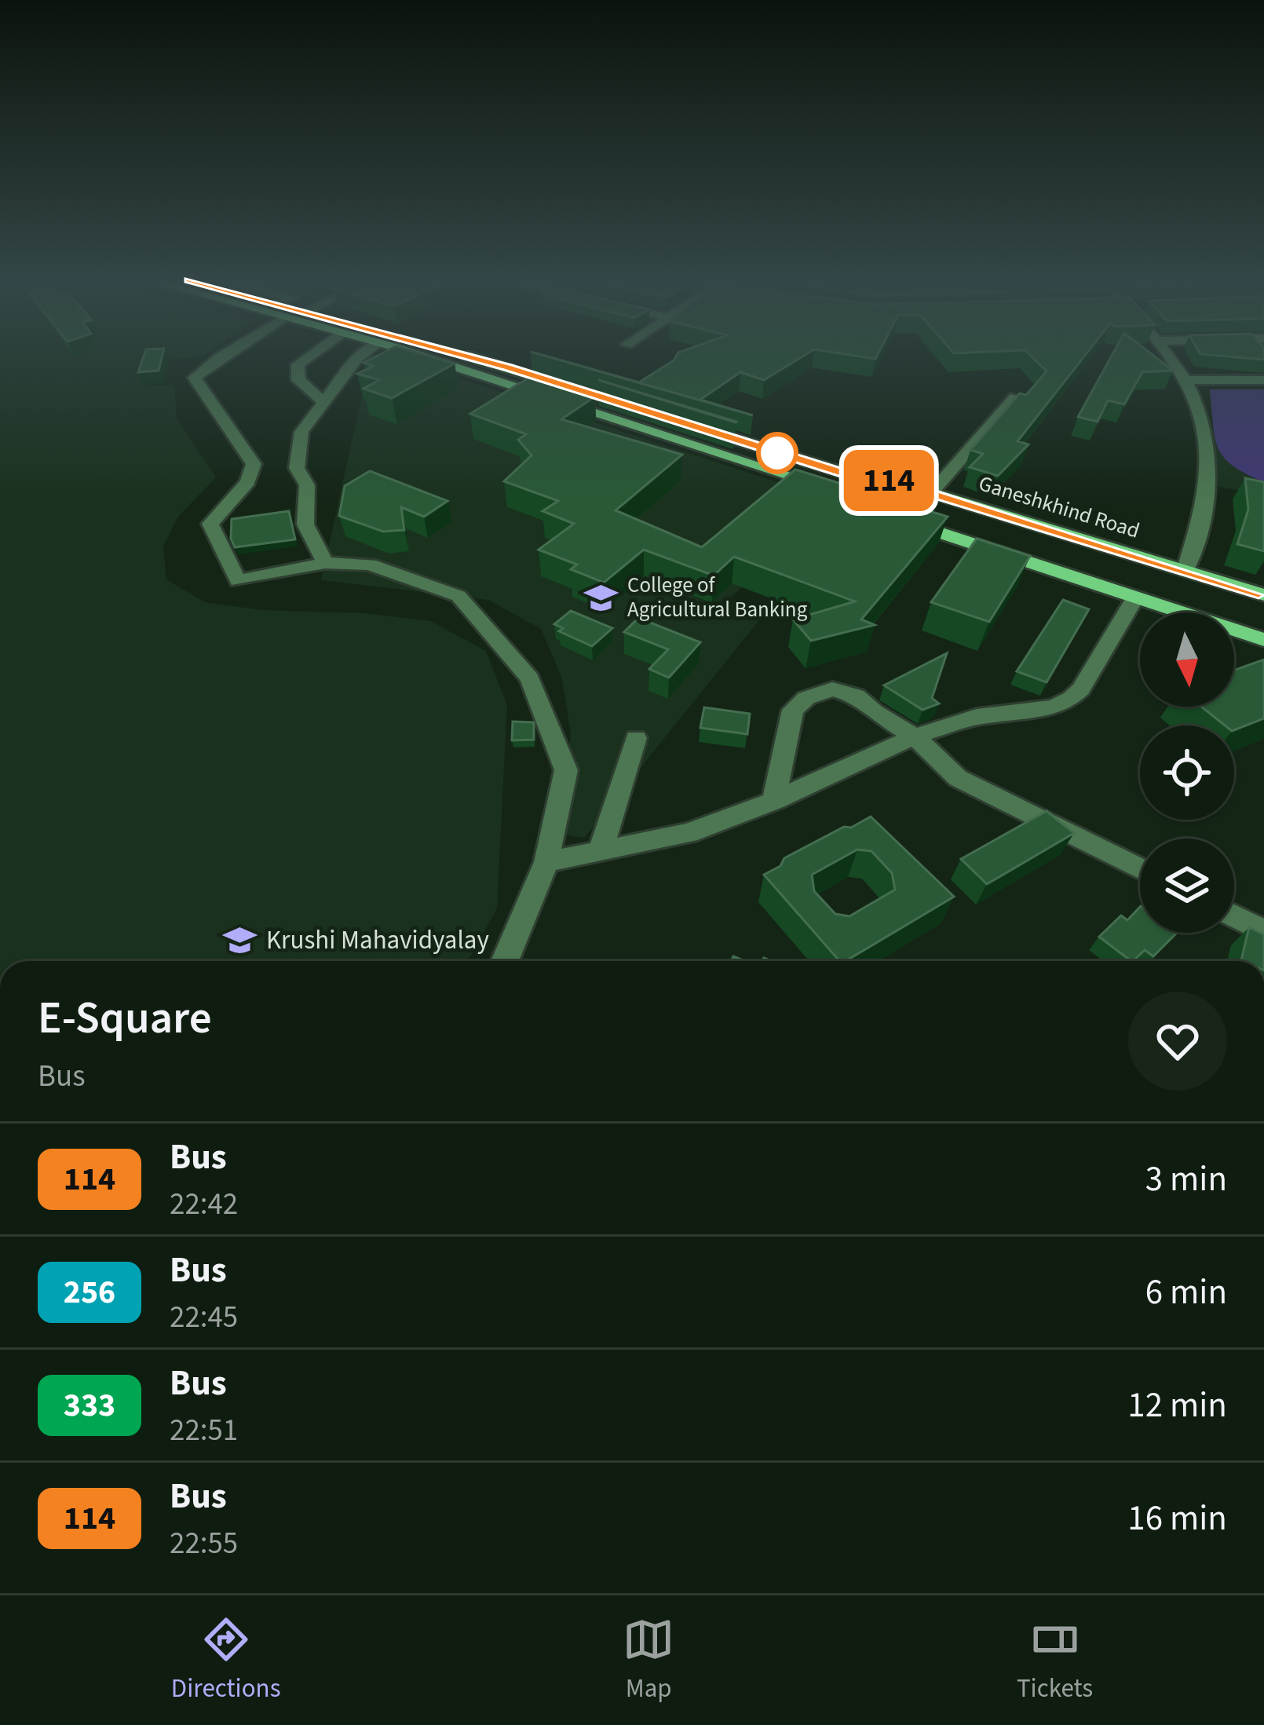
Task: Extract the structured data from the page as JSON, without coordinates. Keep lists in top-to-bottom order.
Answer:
{
  "streets": {
    "main road": ["Ganeshkhind Road"]
  },
  "places": {
    "school or university": ["College of Agricultural Banking", "Krushi Mahavidyalay"]
  },
  "lines": ["bus line 114"],
  "north": "bottom",
  "page": {
    "on_map": "114",
    "heading": ["E-Square", "Bus"],
    "list": [
      {
        "mark": "114",
        "name": "Bus",
        "note": "22:42",
        "value": "3 min"
      },
      {
        "mark": "256",
        "name": "Bus",
        "note": "22:45",
        "value": "6 min"
      },
      {
        "mark": "333",
        "name": "Bus",
        "note": "22:51",
        "value": "12 min"
      },
      {
        "mark": "114",
        "name": "Bus",
        "note": "22:55",
        "value": "16 min"
      }
    ],
    "tabs": ["Directions", "Map", "Tickets"]
  }
}
